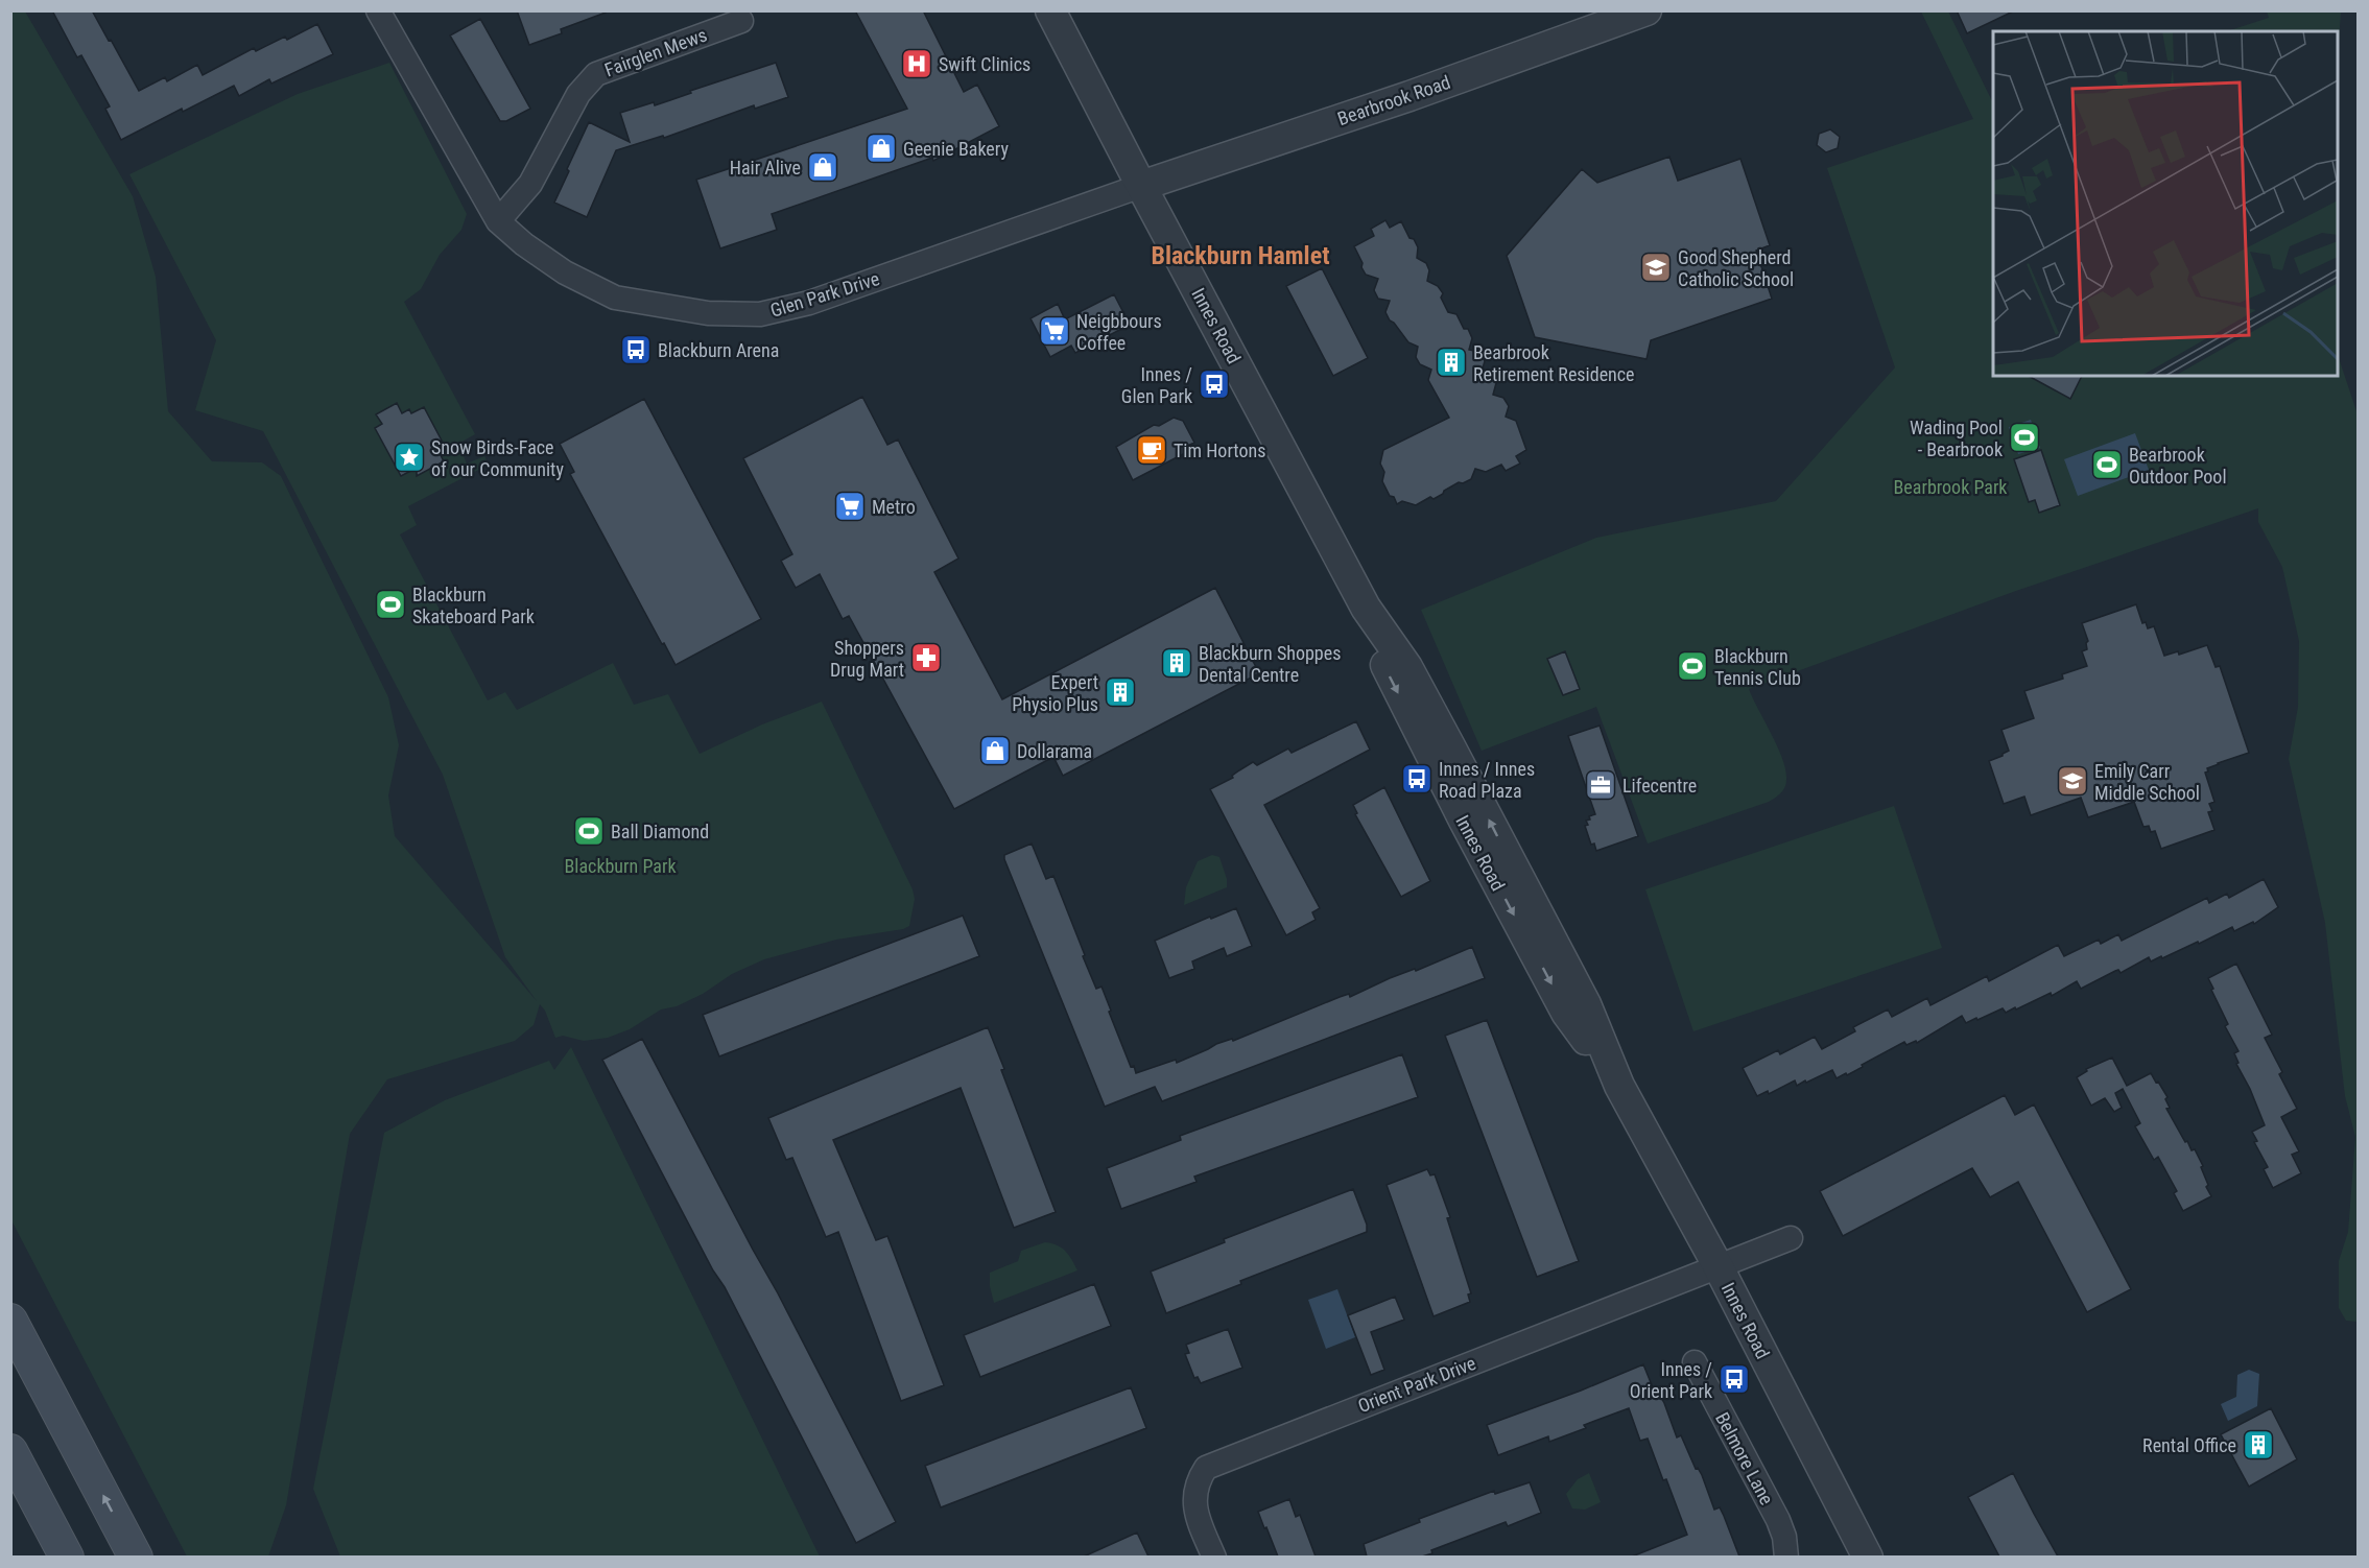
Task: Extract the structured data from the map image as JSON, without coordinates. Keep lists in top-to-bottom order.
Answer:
{
  "streets": {
    "street": [
      "Fairglen Mews",
      "Bearbrook Road",
      "Glen Park Drive",
      "Innes Road",
      "Orient Park Drive",
      "Belmore Lane"
    ]
  },
  "crossings": [
    ["Fairglen Mews", "Glen Park Drive"],
    ["Bearbrook Road", "Glen Park Drive"],
    ["Bearbrook Road", "Innes Road"],
    ["Glen Park Drive", "Innes Road"],
    ["Innes Road", "Orient Park Drive"]
  ],
  "districts": ["Blackburn Hamlet"],
  "parks": ["Bearbrook Park", "Blackburn Park"],
  "places": {
    "hospital": ["Swift Clinics"],
    "shop": ["Geenie Bakery", "Hair Alive", "Dollarama"],
    "school or university": ["Good Shepherd Catholic School", "Emily Carr Middle School"],
    "supermarket": ["Neigbbours Coffee", "Metro"],
    "bus stop": [
      "Blackburn Arena",
      "Innes / Glen Park",
      "Innes / Innes Road Plaza",
      "Innes / Orient Park"
    ],
    "building": [
      "Bearbrook Retirement Residence",
      "Blackburn Shoppes Dental Centre",
      "Expert Physio Plus",
      "Rental Office"
    ],
    "sports": [
      "Wading Pool - Bearbrook",
      "Bearbrook Outdoor Pool",
      "Blackburn Skateboard Park",
      "Blackburn Tennis Club",
      "Ball Diamond"
    ],
    "cafe": ["Tim Hortons"],
    "place": ["Snow Birds-Face of our Community"],
    "pharmacy": ["Shoppers Drug Mart"],
    "office": ["Lifecentre"]
  }
}
